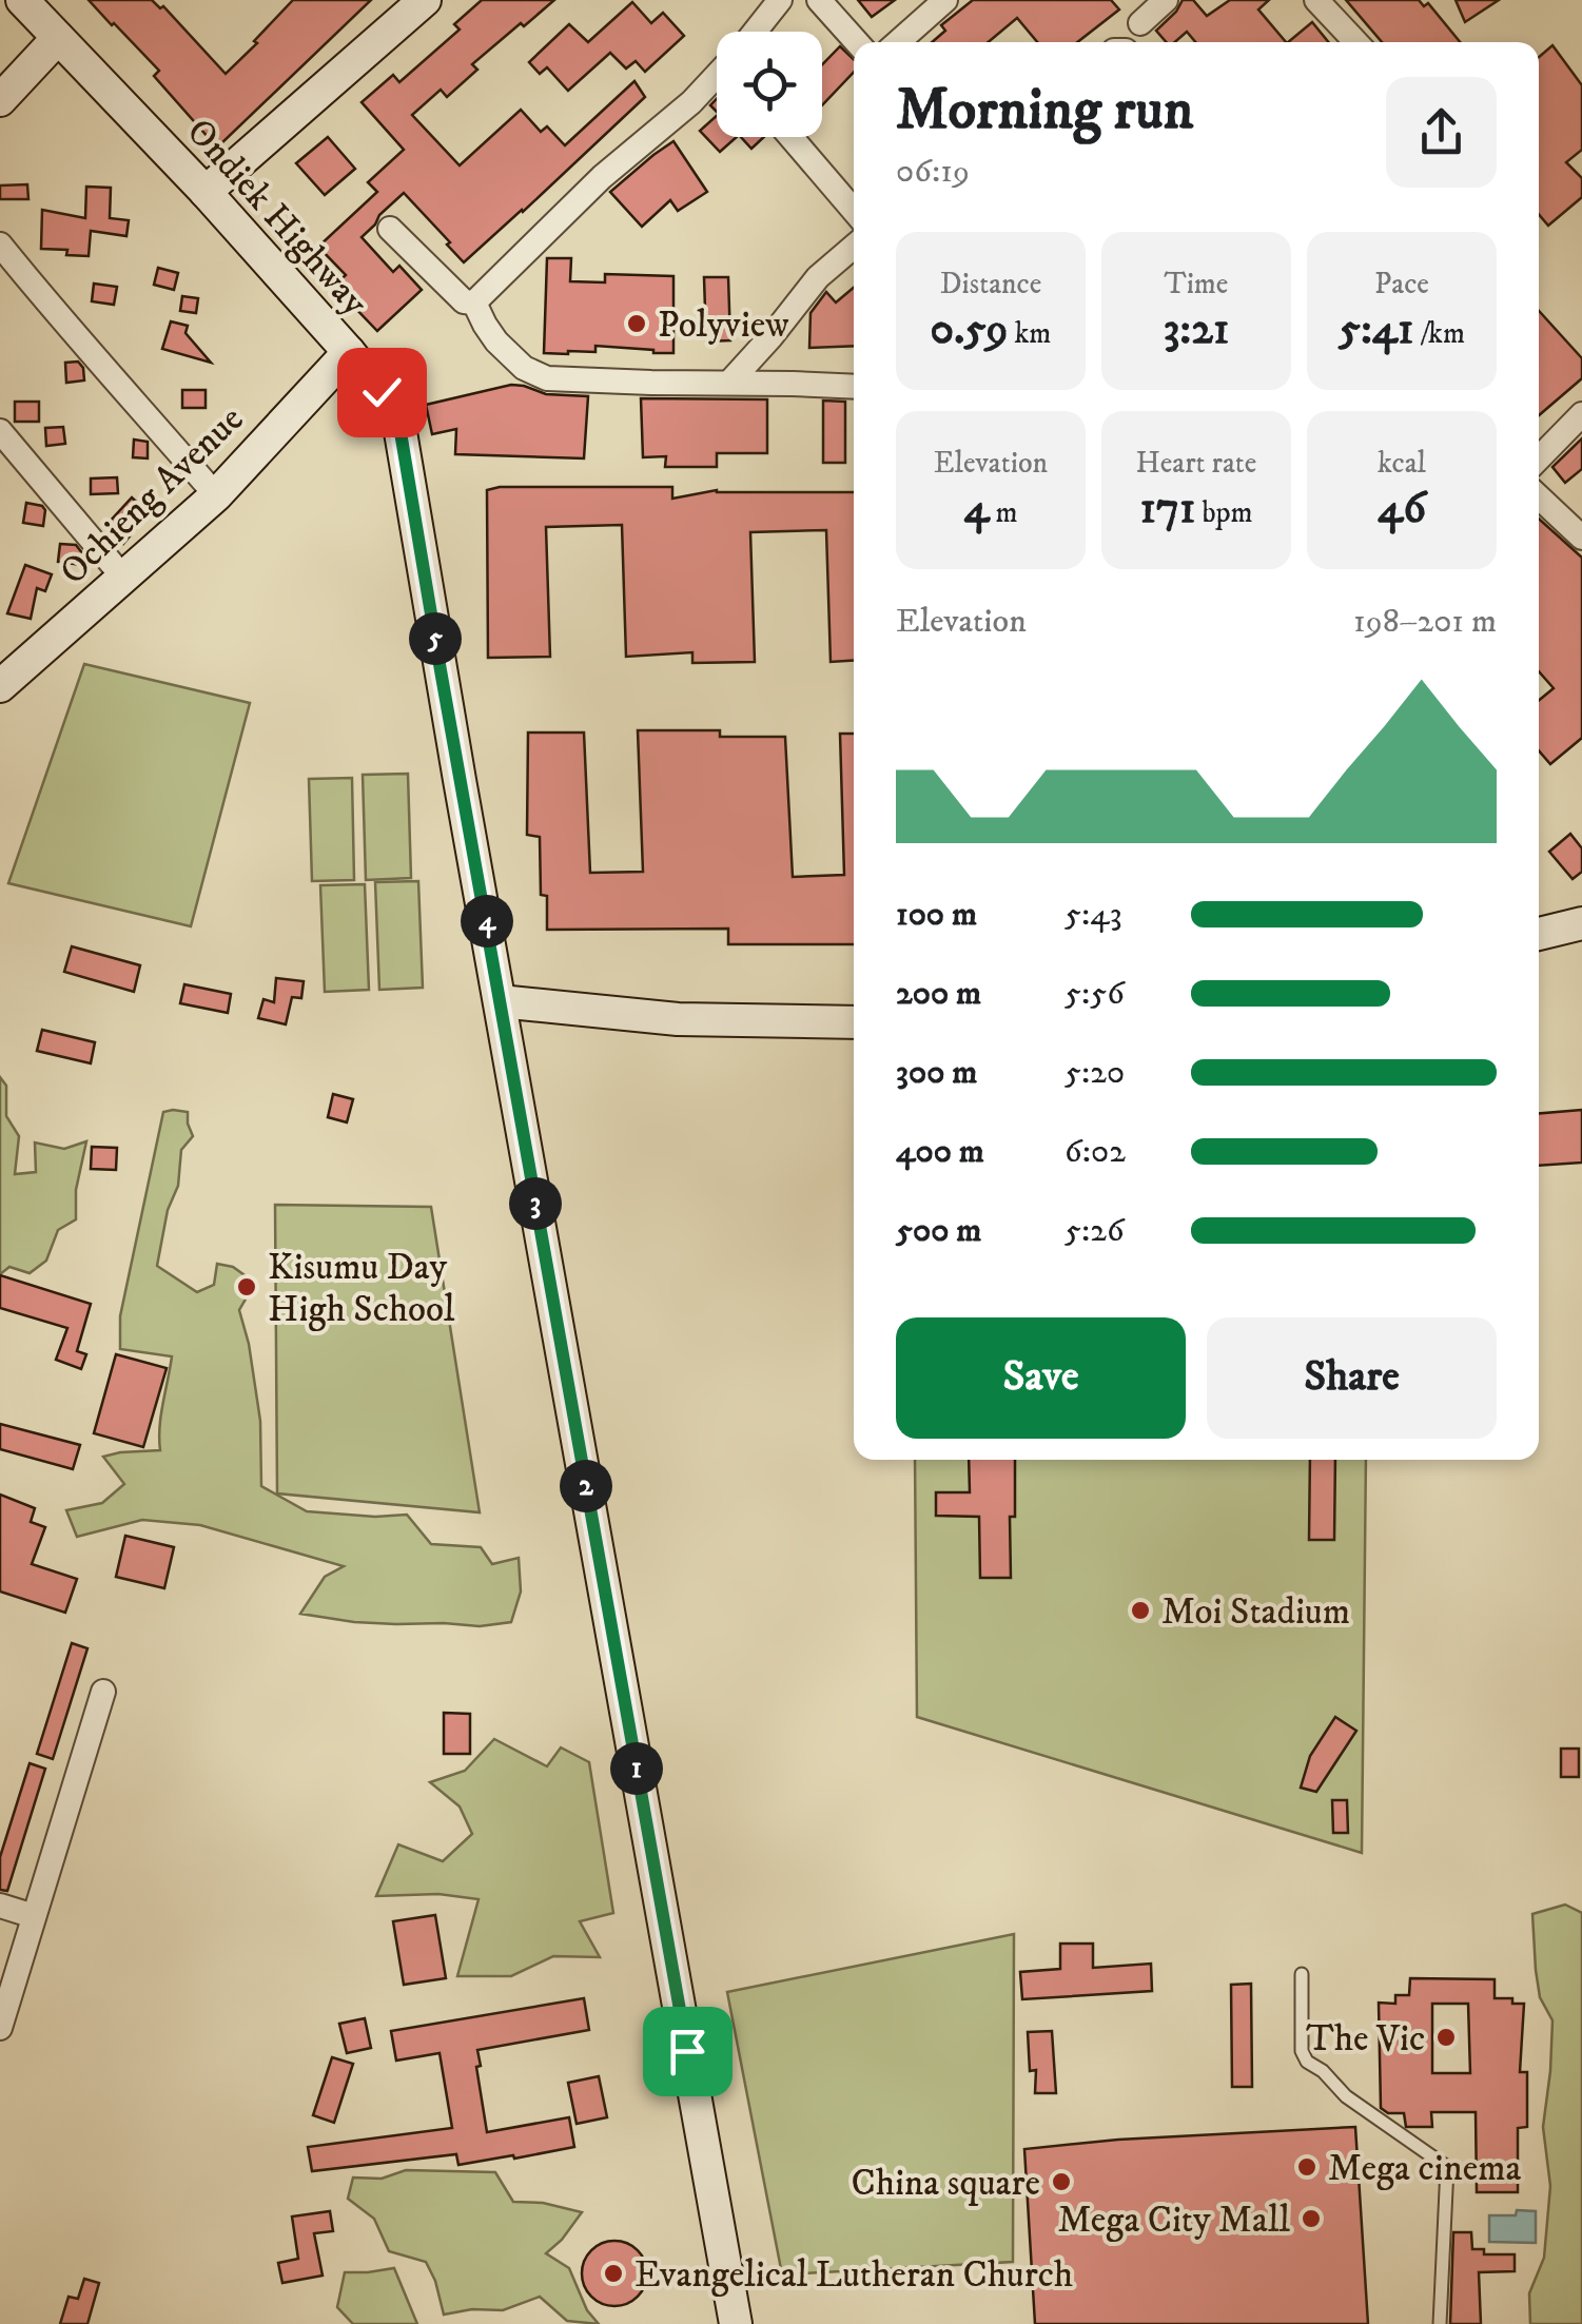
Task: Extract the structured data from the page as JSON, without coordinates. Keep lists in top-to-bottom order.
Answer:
{
  "streets": {
    "main road": ["Ondiek Highway", "Ochieng Avenue"]
  },
  "crossings": [
    ["Ondiek Highway", "Ochieng Avenue"]
  ],
  "places": [
    "Polyview",
    "Kisumu Day High School",
    "Moi Stadium",
    "The Vic",
    "Mega cinema",
    "China square",
    "Mega City Mall",
    "Evangelical Lutheran Church"
  ],
  "page": {
    "heading": ["Morning run", "06:19"],
    "stats": [
      ["Distance", "0.59 km"],
      ["Time", "3:21"],
      ["Pace", "5:41 /km"],
      ["Elevation", "4 m"],
      ["Heart rate", "171 bpm"],
      ["kcal", "46"]
    ],
    "chart": ["Elevation", "198–201 m"],
    "pins": [
      "5",
      "4",
      "3",
      "2",
      "1"
    ],
    "list": [
      {
        "name": "100 m",
        "note": "5:43"
      },
      {
        "name": "200 m",
        "note": "5:56"
      },
      {
        "name": "300 m",
        "note": "5:20"
      },
      {
        "name": "400 m",
        "note": "6:02"
      },
      {
        "name": "500 m",
        "note": "5:26"
      }
    ],
    "buttons": ["Save", "Share"]
  }
}
